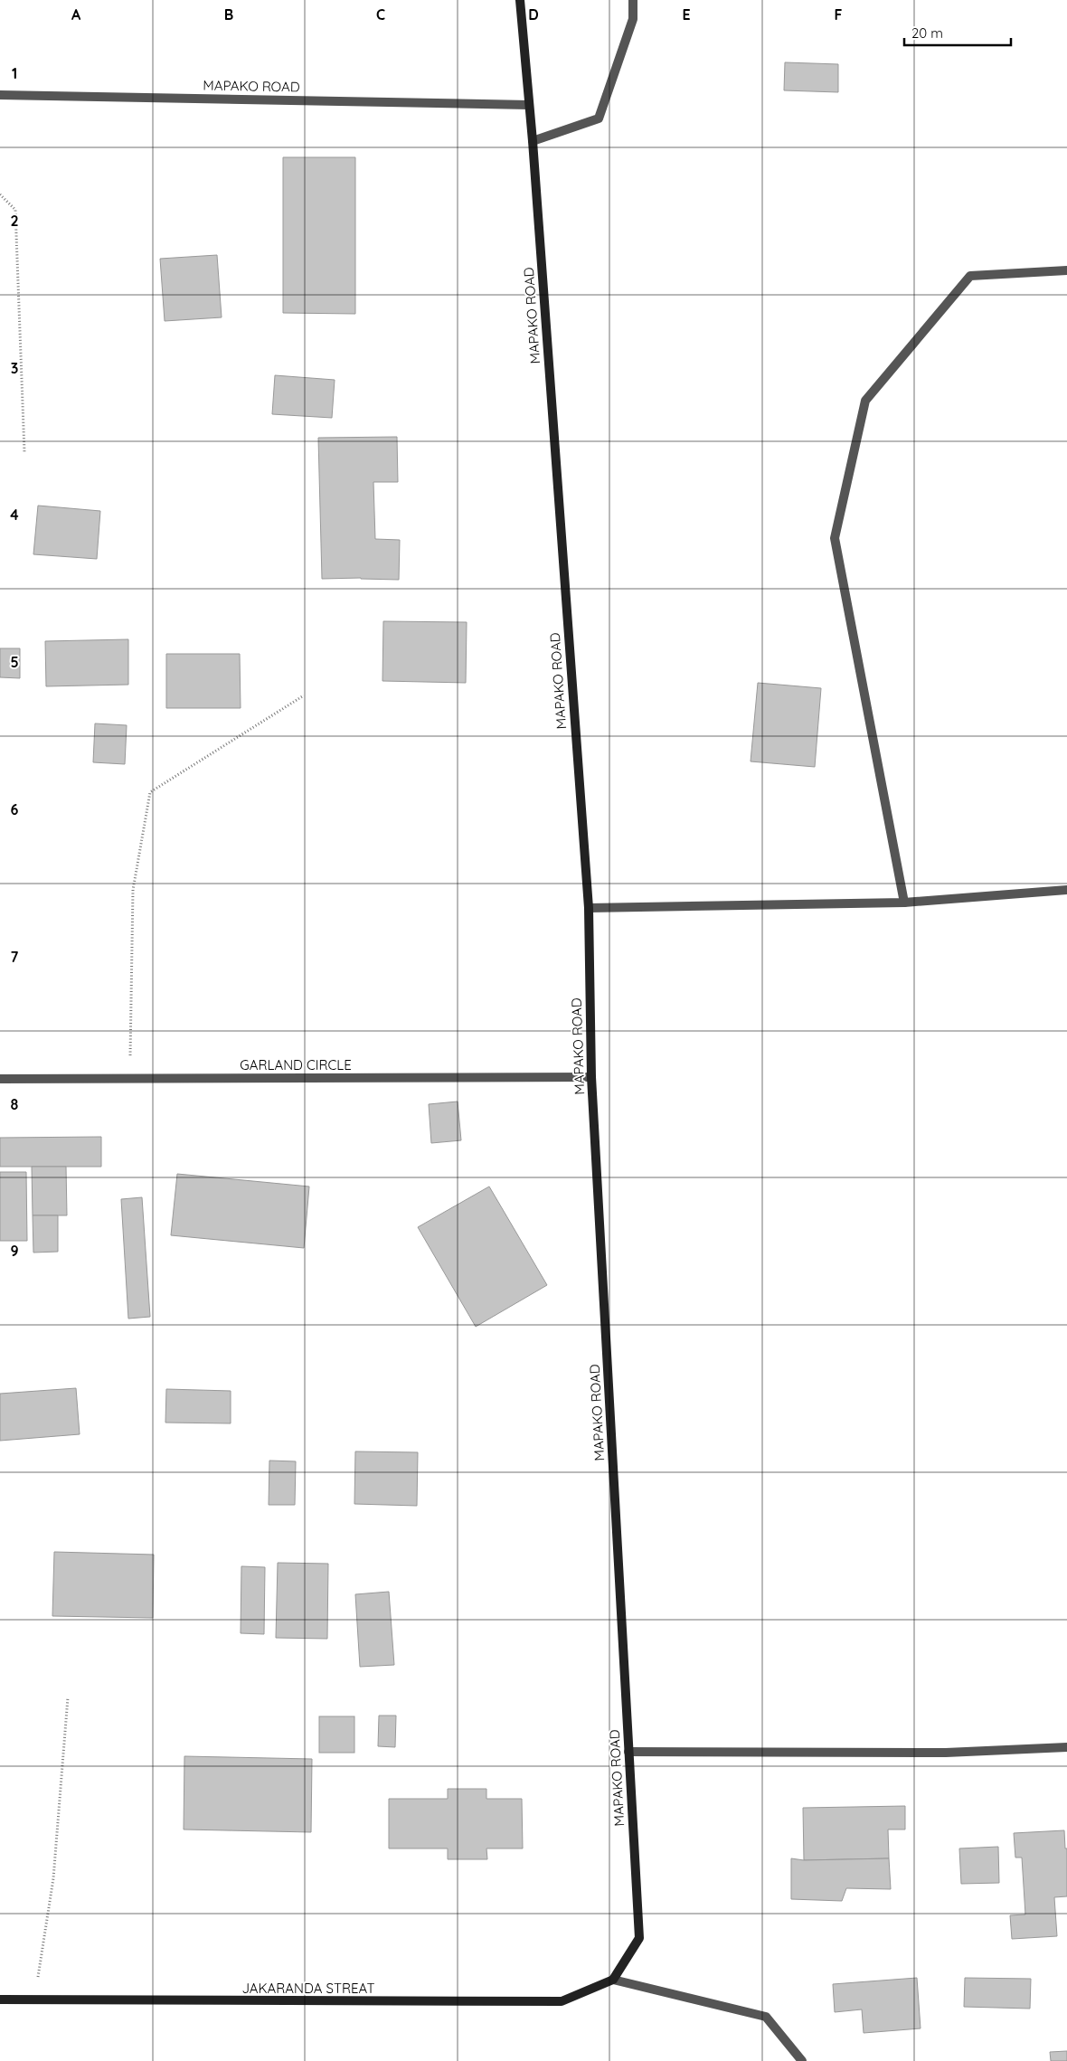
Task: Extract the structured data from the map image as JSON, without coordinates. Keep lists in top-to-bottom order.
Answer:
{
  "streets": {
    "street": ["MAPAKO ROAD", "GARLAND CIRCLE", "JAKARANDA STREAT"]
  },
  "crossings": [
    ["MAPAKO ROAD", "GARLAND CIRCLE"],
    ["MAPAKO ROAD", "JAKARANDA STREAT"]
  ],
  "scale_bar": "20 m",
  "grid": {
    "columns": [
      "A",
      "B",
      "C",
      "D",
      "E",
      "F"
    ],
    "rows": [
      "1",
      "2",
      "3",
      "4",
      "5",
      "6",
      "7",
      "8",
      "9"
    ]
  }
}
